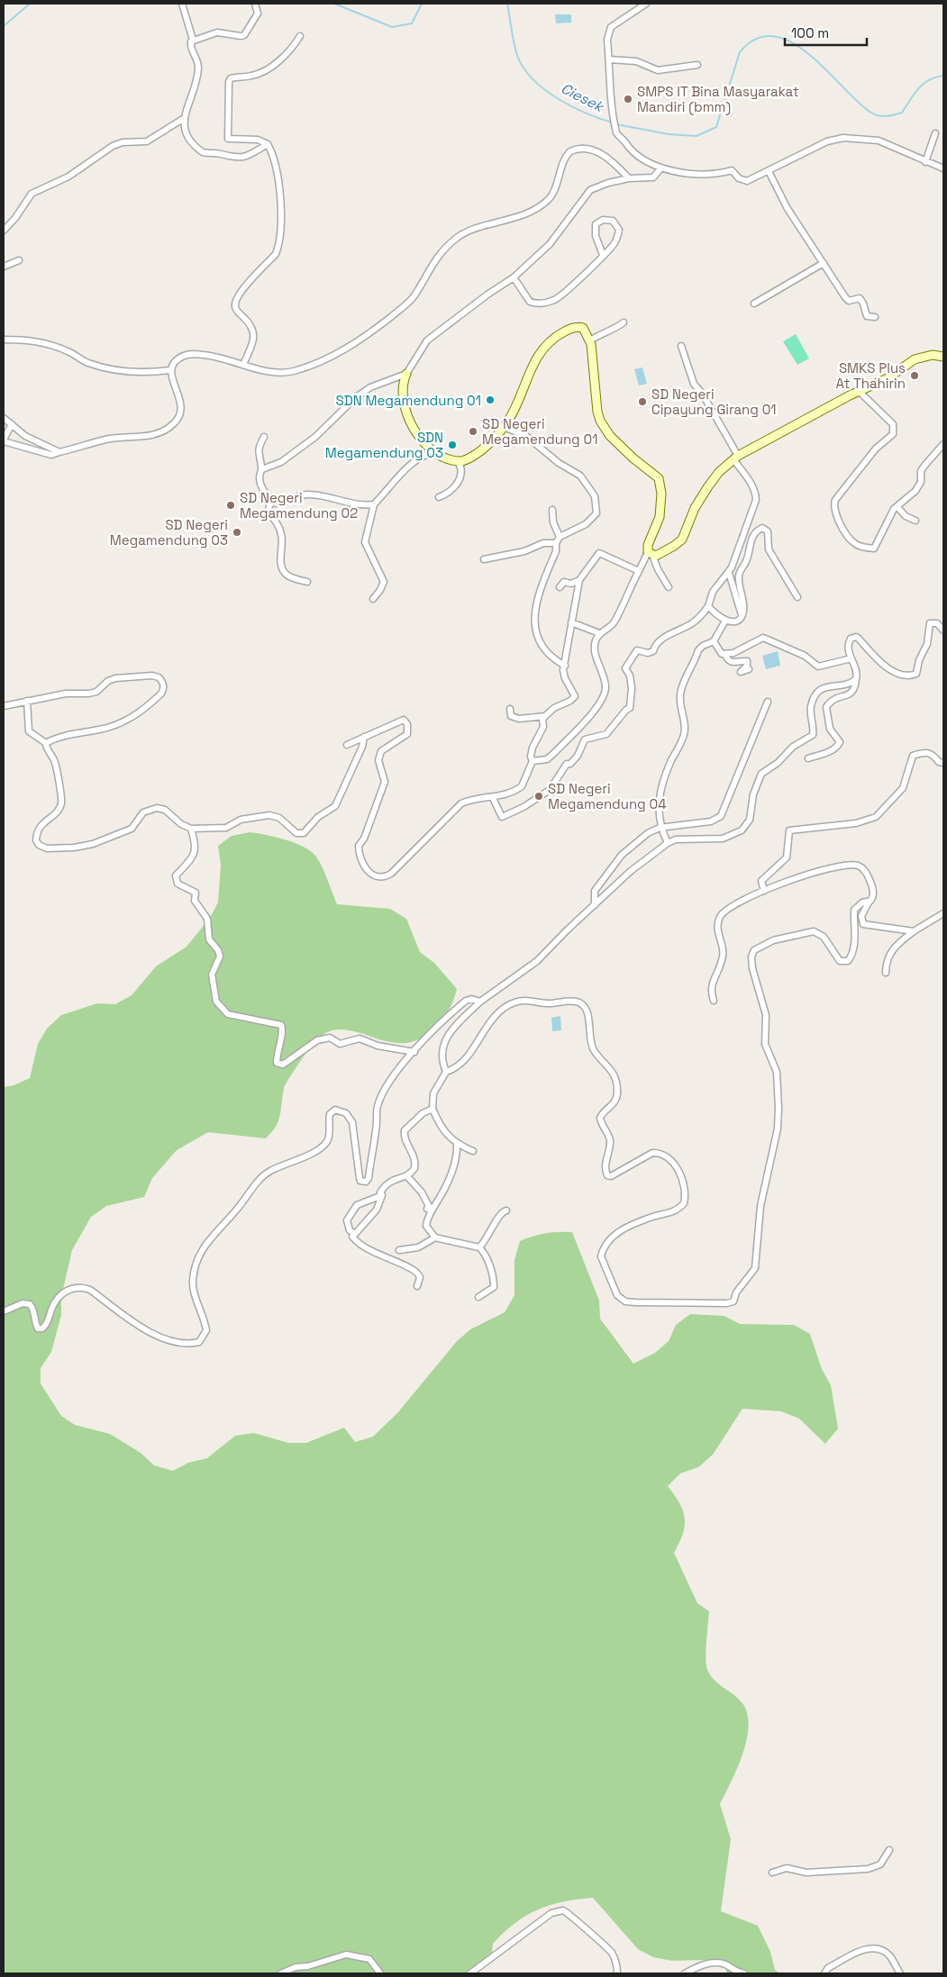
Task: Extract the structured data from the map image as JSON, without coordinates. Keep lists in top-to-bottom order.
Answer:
{
  "water": ["Ciesek"],
  "places": [
    "SMPS IT Bina Masyarakat Mandiri (bmm)",
    "SMKS Plus At Thahirin",
    "SDN Megamendung 01",
    "SD Negeri Cipayung Girang 01",
    "SD Negeri Megamendung 01",
    "SDN Megamendung 03",
    "SD Negeri Megamendung 02",
    "SD Negeri Megamendung 03",
    "SD Negeri Megamendung 04"
  ],
  "scale_bar": "100 m"
}
